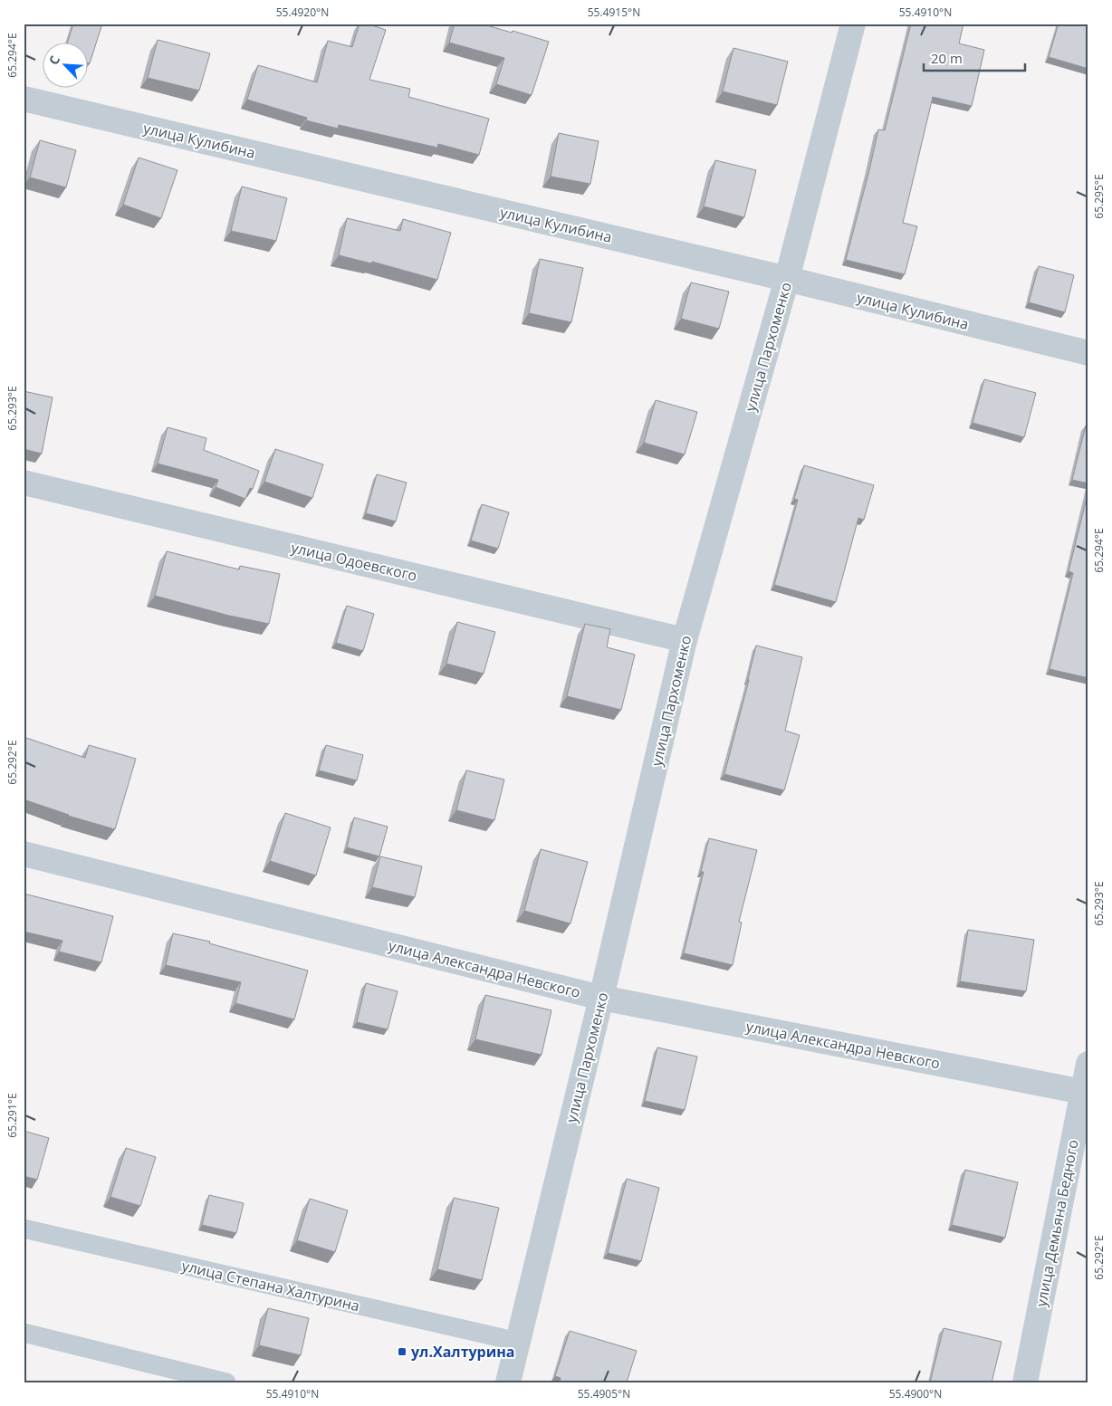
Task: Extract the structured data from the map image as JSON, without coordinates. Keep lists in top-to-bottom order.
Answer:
{
  "streets": {
    "street": [
      "улица Кулибина",
      "улица Пархоменко",
      "улица Одоевского",
      "улица Александра Невского",
      "улица Демьяна Бедного"
    ],
    "lane": ["улица Степана Халтурина"]
  },
  "crossings": [
    ["улица Кулибина", "улица Пархоменко"],
    ["улица Пархоменко", "улица Одоевского"],
    ["улица Пархоменко", "улица Александра Невского"],
    ["улица Пархоменко", "улица Степана Халтурина"],
    ["улица Александра Невского", "улица Демьяна Бедного"]
  ],
  "places": {
    "transit": ["ул.Халтурина"]
  },
  "scale_bar": "20 m",
  "north": "top left",
  "coordinates": [
    "55.4920°N",
    "55.4915°N",
    "55.4910°N",
    "65.294°E",
    "65.295°E",
    "65.293°E",
    "65.292°E",
    "65.291°E",
    "55.4905°N",
    "55.4900°N"
  ]
}
